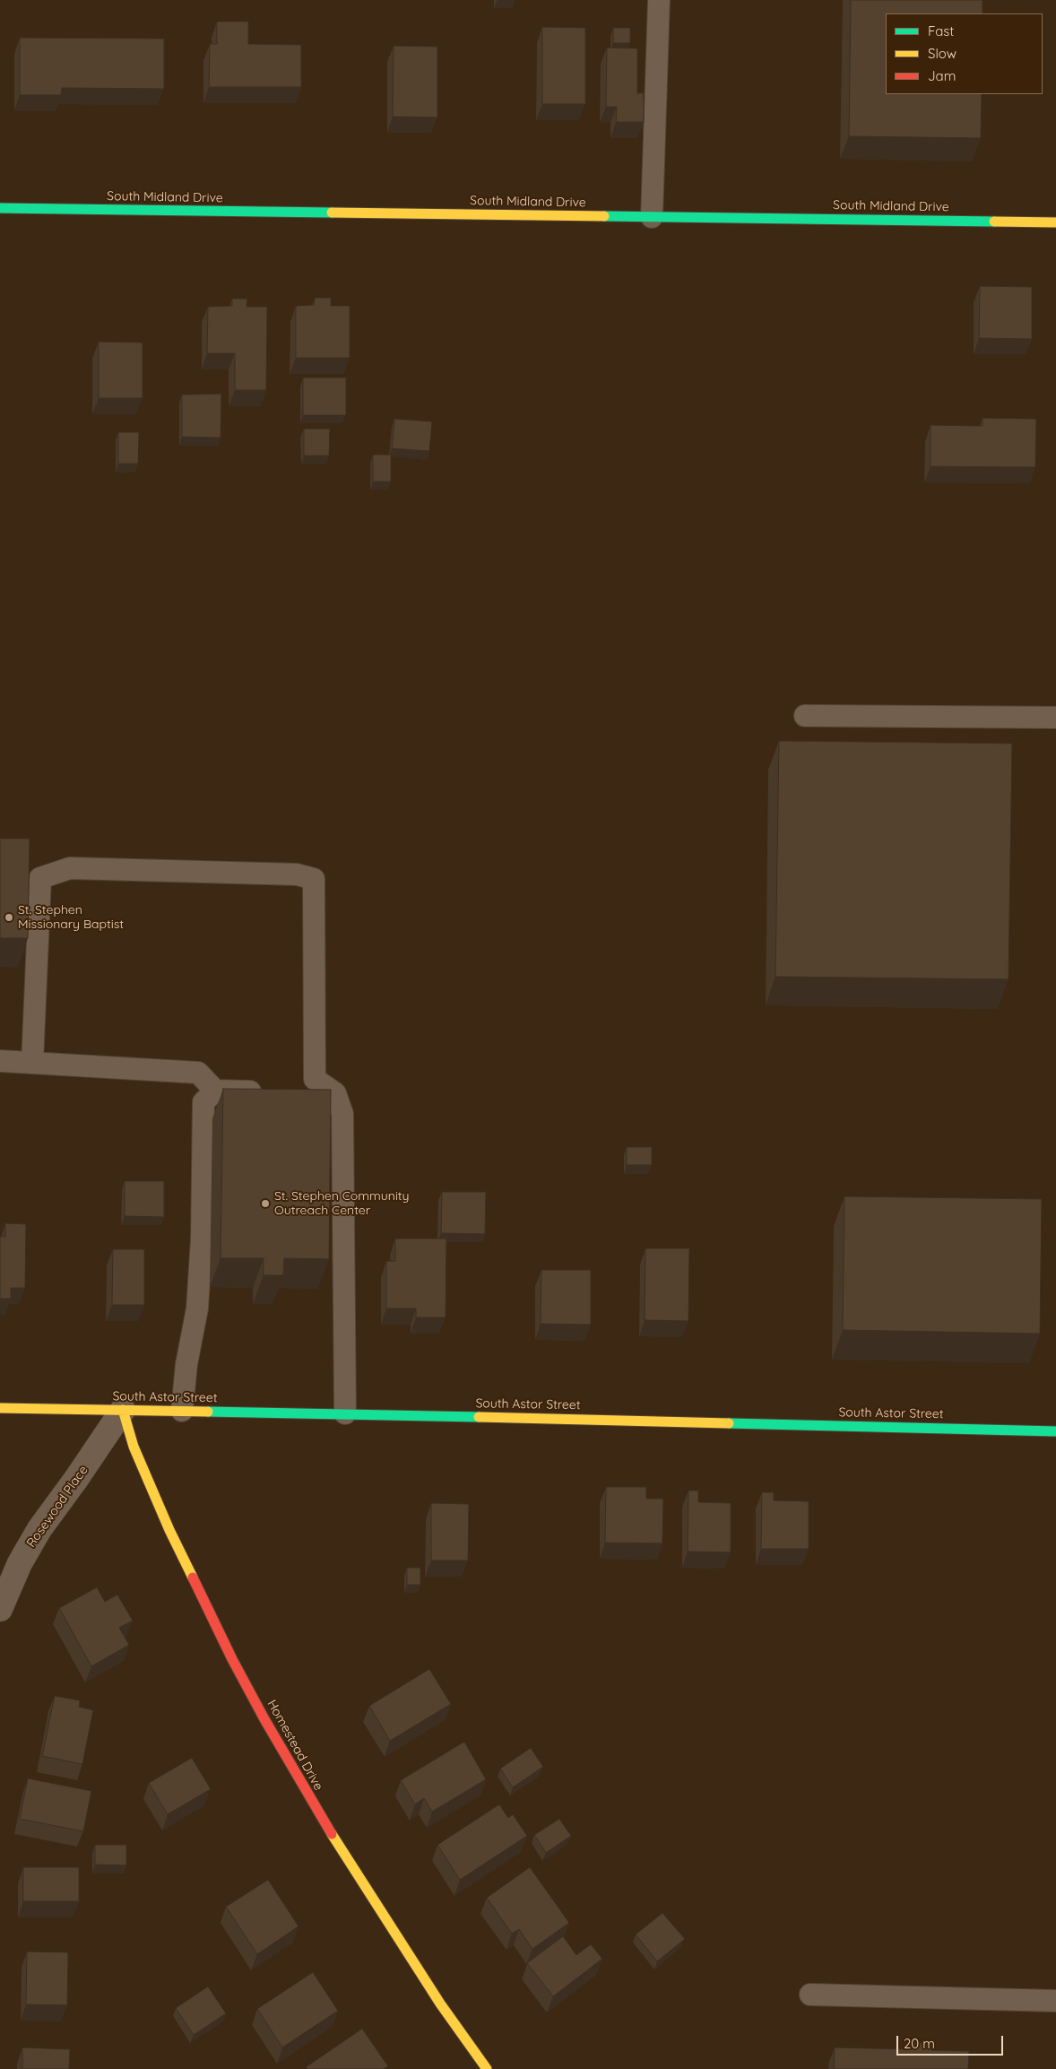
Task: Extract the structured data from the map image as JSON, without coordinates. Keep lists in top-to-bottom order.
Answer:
{
  "streets": {
    "street": [
      "South Midland Drive",
      "South Astor Street",
      "Rosewood Place",
      "Homestead Drive"
    ]
  },
  "crossings": [
    ["South Astor Street", "Rosewood Place"],
    ["South Astor Street", "Homestead Drive"],
    ["Rosewood Place", "Homestead Drive"]
  ],
  "places": ["St. Stephen Missionary Baptist", "St. Stephen Community Outreach Center"],
  "legend": ["Fast", "Slow", "Jam"],
  "scale_bar": "20 m"
}
